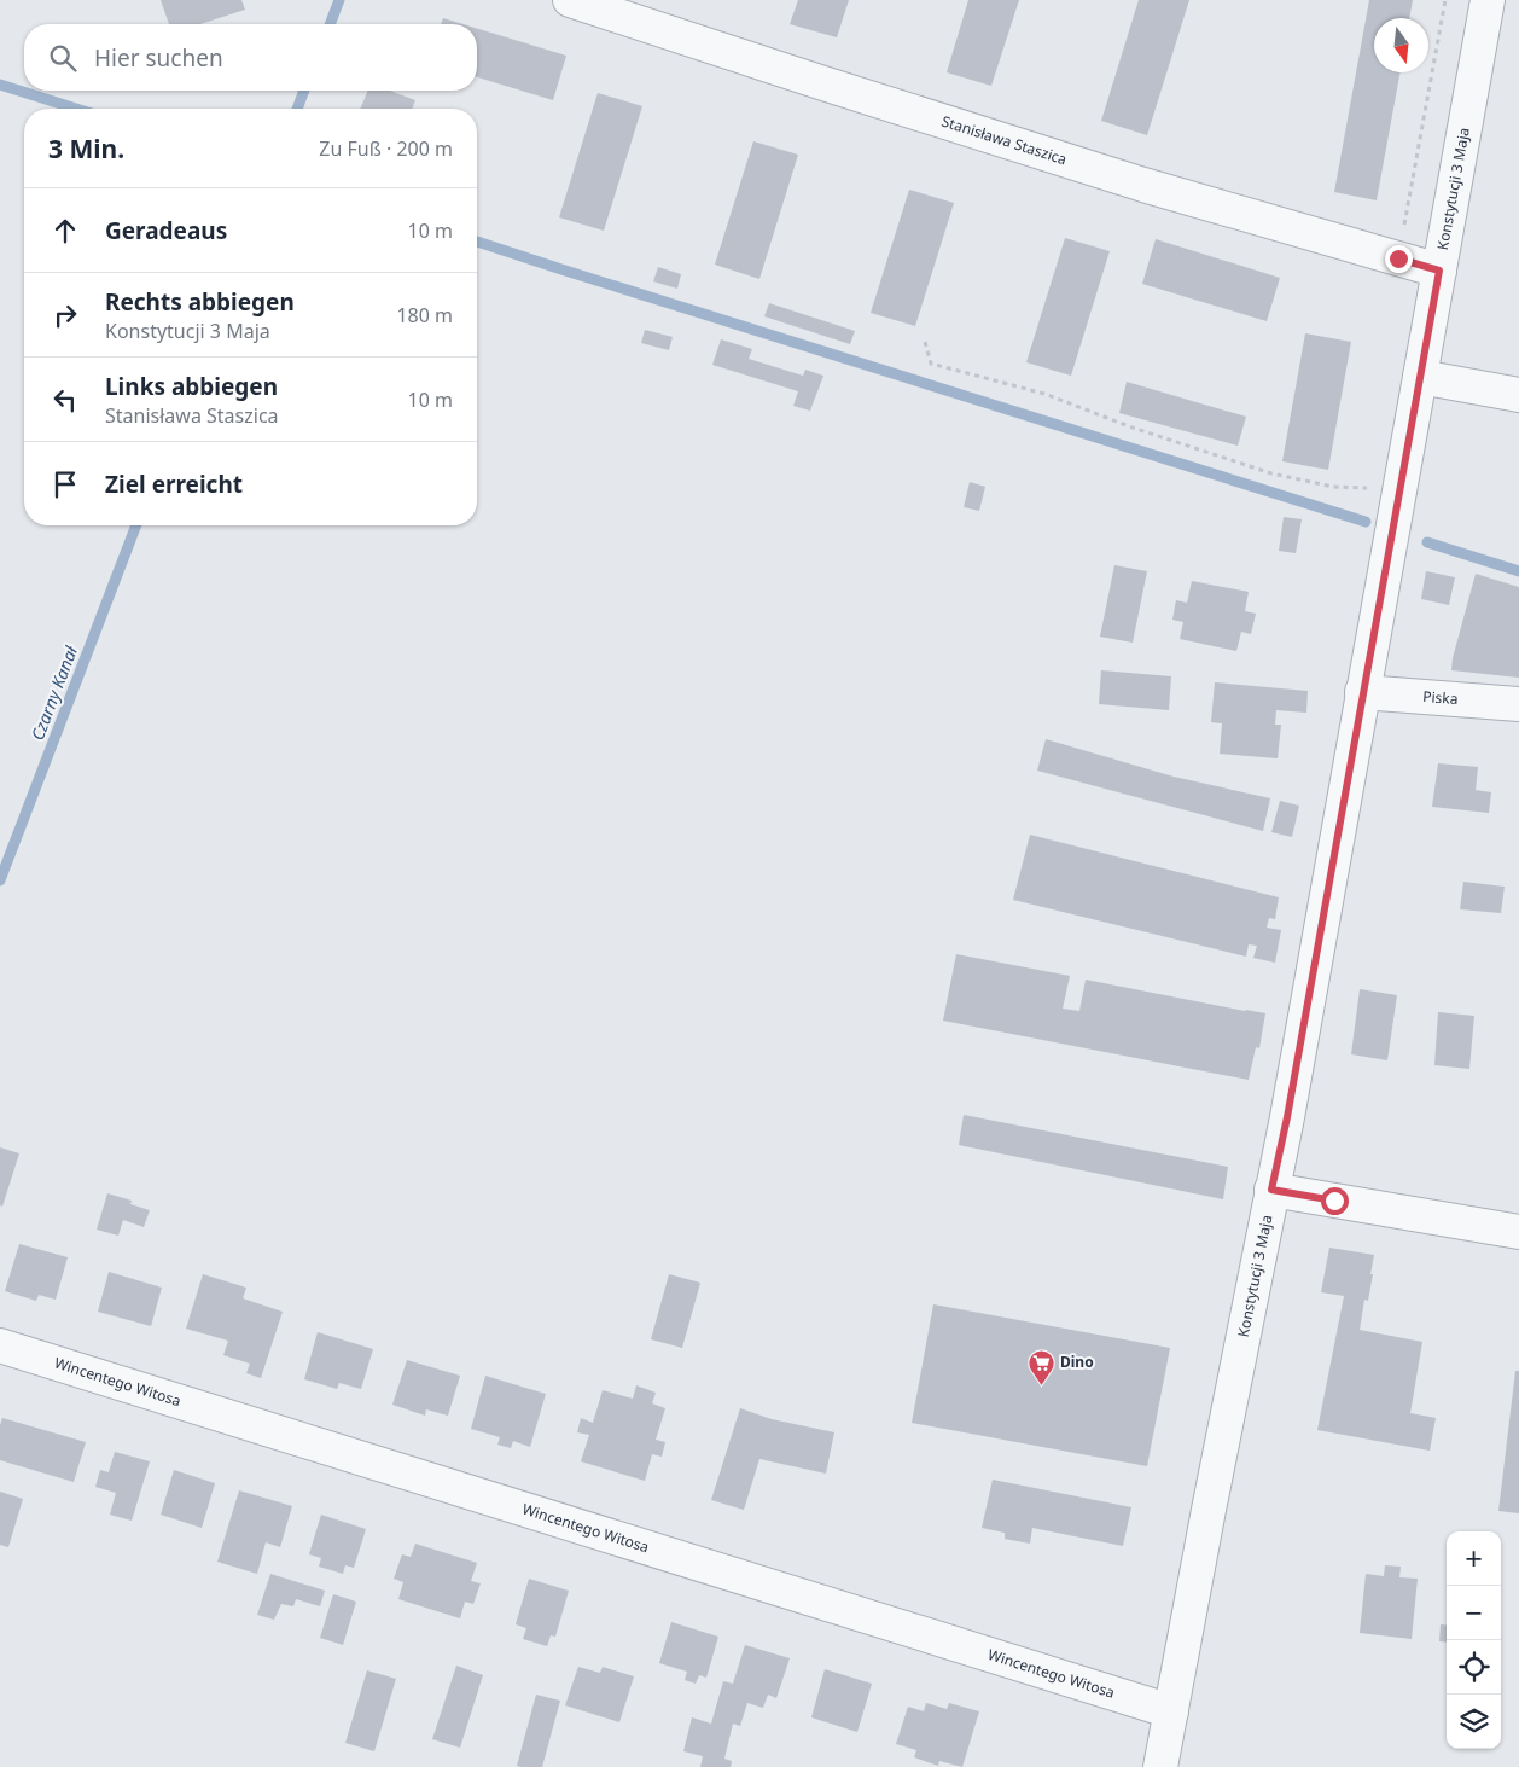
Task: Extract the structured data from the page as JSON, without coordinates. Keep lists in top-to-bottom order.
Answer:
{
  "streets": {
    "street": [
      "Stanisława Staszica",
      "Konstytucji 3 Maja",
      "Piska",
      "Wincentego Witosa"
    ]
  },
  "crossings": [
    ["Stanisława Staszica", "Konstytucji 3 Maja"],
    ["Konstytucji 3 Maja", "Piska"],
    ["Konstytucji 3 Maja", "Wincentego Witosa"]
  ],
  "water": ["Czarny Kanał"],
  "places": {
    "supermarket": ["Dino"]
  },
  "north": "bottom",
  "page": {
    "search": "Hier suchen",
    "heading": ["3 Min.", "Zu Fuß · 200 m"],
    "list": [
      ["Geradeaus", "10 m"],
      ["Rechts abbiegen", "Konstytucji 3 Maja", "180 m"],
      ["Links abbiegen", "Stanisława Staszica", "10 m"],
      "Ziel erreicht"
    ],
    "map_buttons": ["+", "−"]
  }
}
